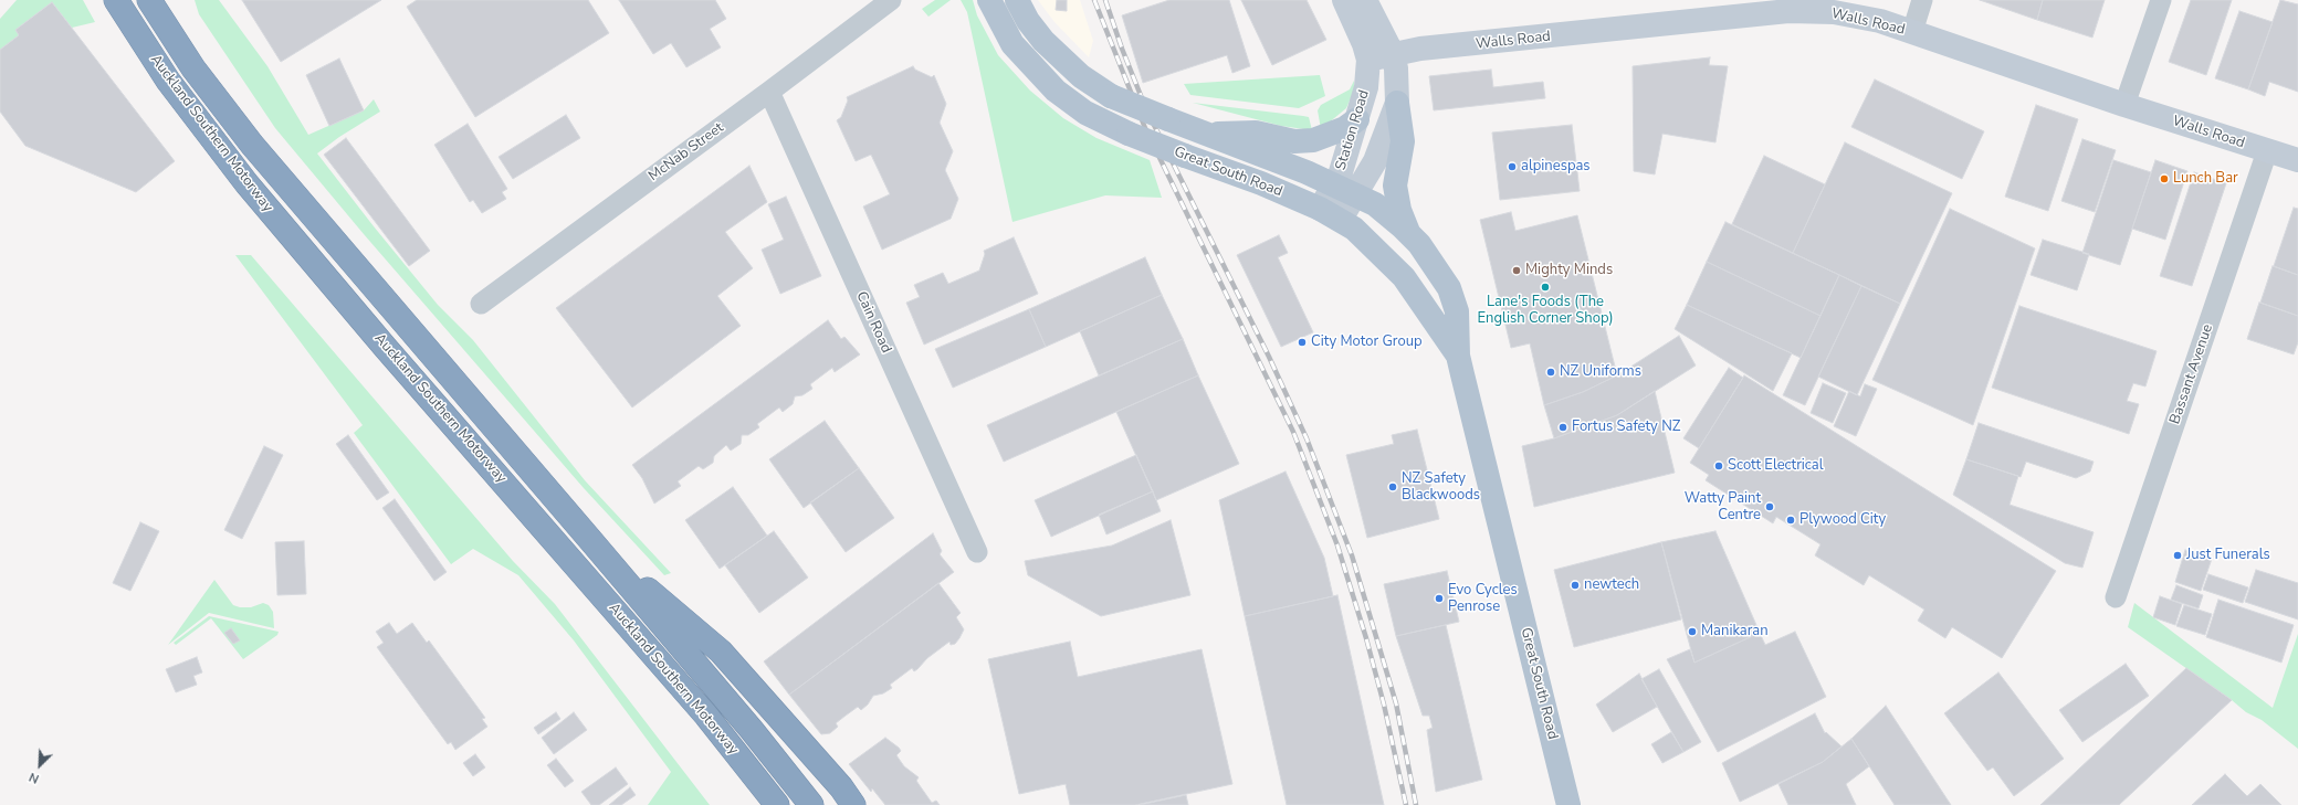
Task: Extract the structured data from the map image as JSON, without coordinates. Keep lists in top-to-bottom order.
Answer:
{
  "streets": {
    "highway": ["Auckland Southern Motorway"],
    "main road": ["Walls Road", "Station Road", "Great South Road"],
    "street": ["McNab Street", "Cain Road", "Bassant Avenue"]
  },
  "crossings": [
    ["Walls Road", "Station Road"],
    ["Walls Road", "Bassant Avenue"],
    ["Station Road", "Great South Road"],
    ["McNab Street", "Cain Road"]
  ],
  "places": [
    "alpinespas",
    "Lunch Bar",
    "Mighty Minds",
    "Lane's Foods (The English Corner Shop)",
    "City Motor Group",
    "NZ Uniforms",
    "Fortus Safety NZ",
    "Scott Electrical",
    "NZ Safety Blackwoods",
    "Watty Paint Centre",
    "Plywood City",
    "Just Funerals",
    "newtech",
    "Evo Cycles Penrose",
    "Manikaran"
  ],
  "north": "bottom left"
}
